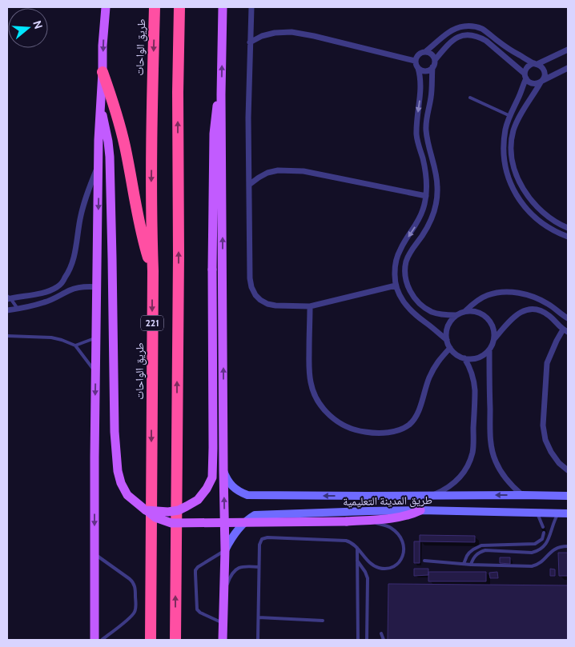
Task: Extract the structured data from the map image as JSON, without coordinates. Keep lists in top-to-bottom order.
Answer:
{
  "streets": {
    "highway": ["طريق الواحات", "221"],
    "street": ["طريق المدينة التعليمية"]
  },
  "north": "right"
}
